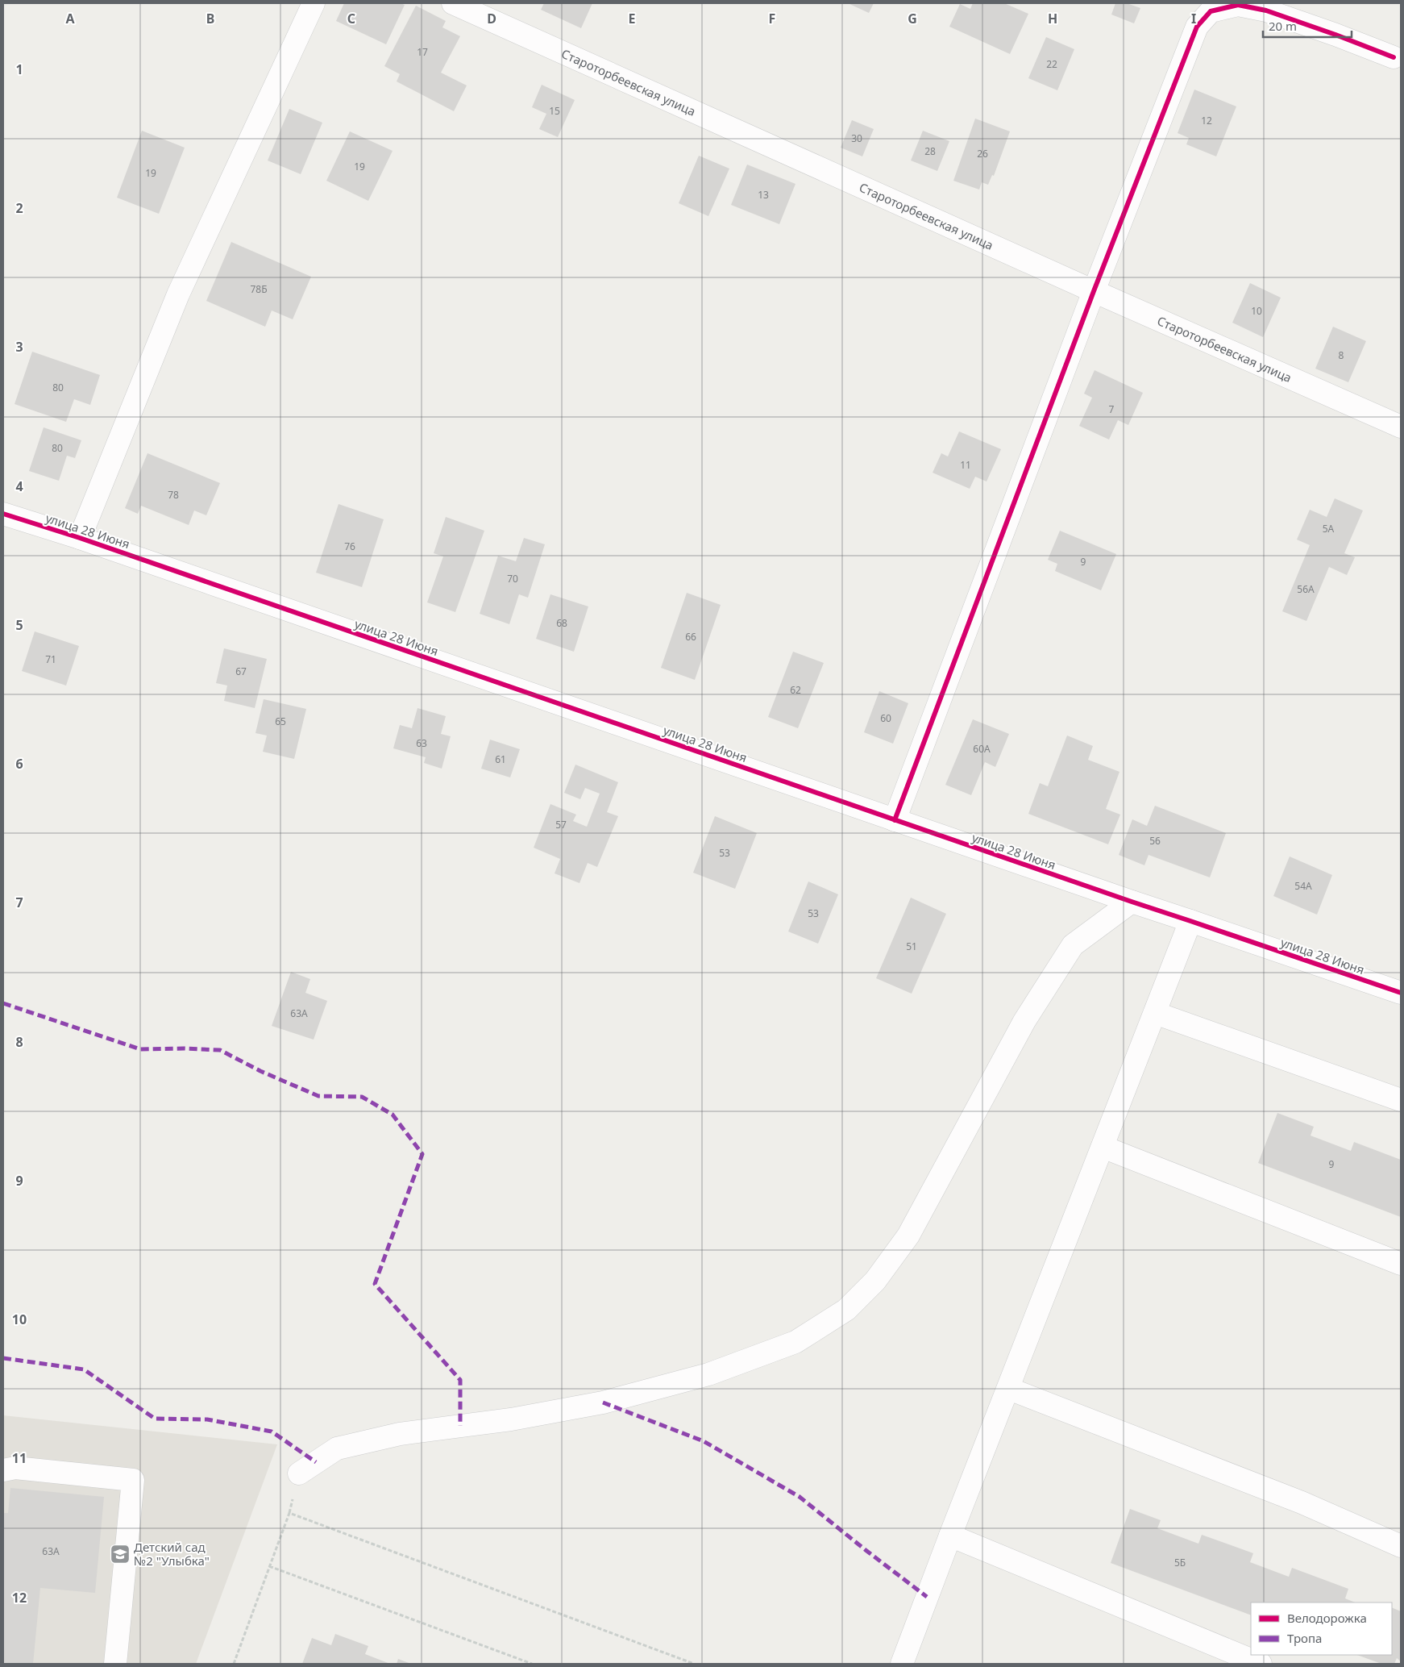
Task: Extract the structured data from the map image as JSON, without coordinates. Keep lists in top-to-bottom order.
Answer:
{
  "streets": {
    "street": ["Староторбеевская улица", "улица 28 Июня"]
  },
  "places": {
    "school or university": ["Детский сад №2 \"Улыбка\""]
  },
  "house_numbers": [
    "17",
    "22",
    "15",
    "12",
    "30",
    "28",
    "26",
    "19",
    "19",
    "13",
    "78Б",
    "10",
    "8",
    "80",
    "7",
    "80",
    "11",
    "78",
    "5А",
    "76",
    "9",
    "70",
    "56А",
    "68",
    "66",
    "71",
    "67",
    "62",
    "60",
    "65",
    "63",
    "60А",
    "61",
    "57",
    "56",
    "53",
    "54А",
    "53",
    "51",
    "63А",
    "9",
    "63А",
    "5Б"
  ],
  "legend": ["Велодорожка", "Тропа"],
  "scale_bar": "20 m",
  "grid": {
    "columns": [
      "A",
      "B",
      "C",
      "D",
      "E",
      "F",
      "G",
      "H",
      "I"
    ],
    "rows": [
      "1",
      "2",
      "3",
      "4",
      "5",
      "6",
      "7",
      "8",
      "9",
      "10",
      "11",
      "12"
    ]
  }
}
